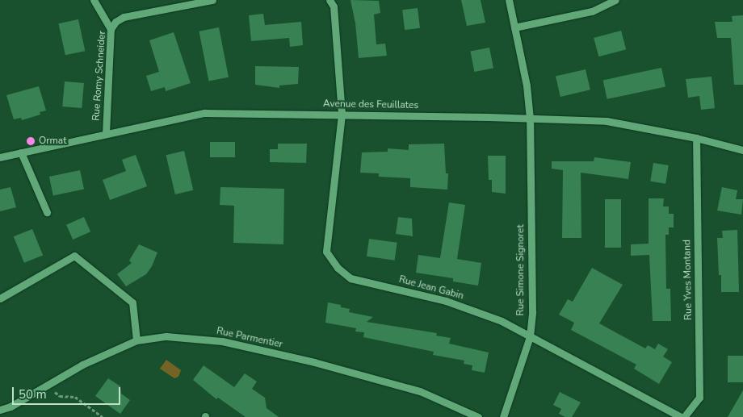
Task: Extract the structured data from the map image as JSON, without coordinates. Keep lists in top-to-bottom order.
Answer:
{
  "streets": {
    "street": [
      "Rue Romy Schneider",
      "Avenue des Feuillates",
      "Rue Simone Signoret",
      "Rue Yves Montand",
      "Rue Jean Gabin",
      "Rue Parmentier"
    ]
  },
  "crossings": [
    ["Rue Romy Schneider", "Avenue des Feuillates"],
    ["Avenue des Feuillates", "Rue Simone Signoret"],
    ["Avenue des Feuillates", "Rue Yves Montand"],
    ["Avenue des Feuillates", "Rue Jean Gabin"],
    ["Rue Simone Signoret", "Rue Jean Gabin"]
  ],
  "places": ["Ormat"],
  "scale_bar": "50 m"
}
